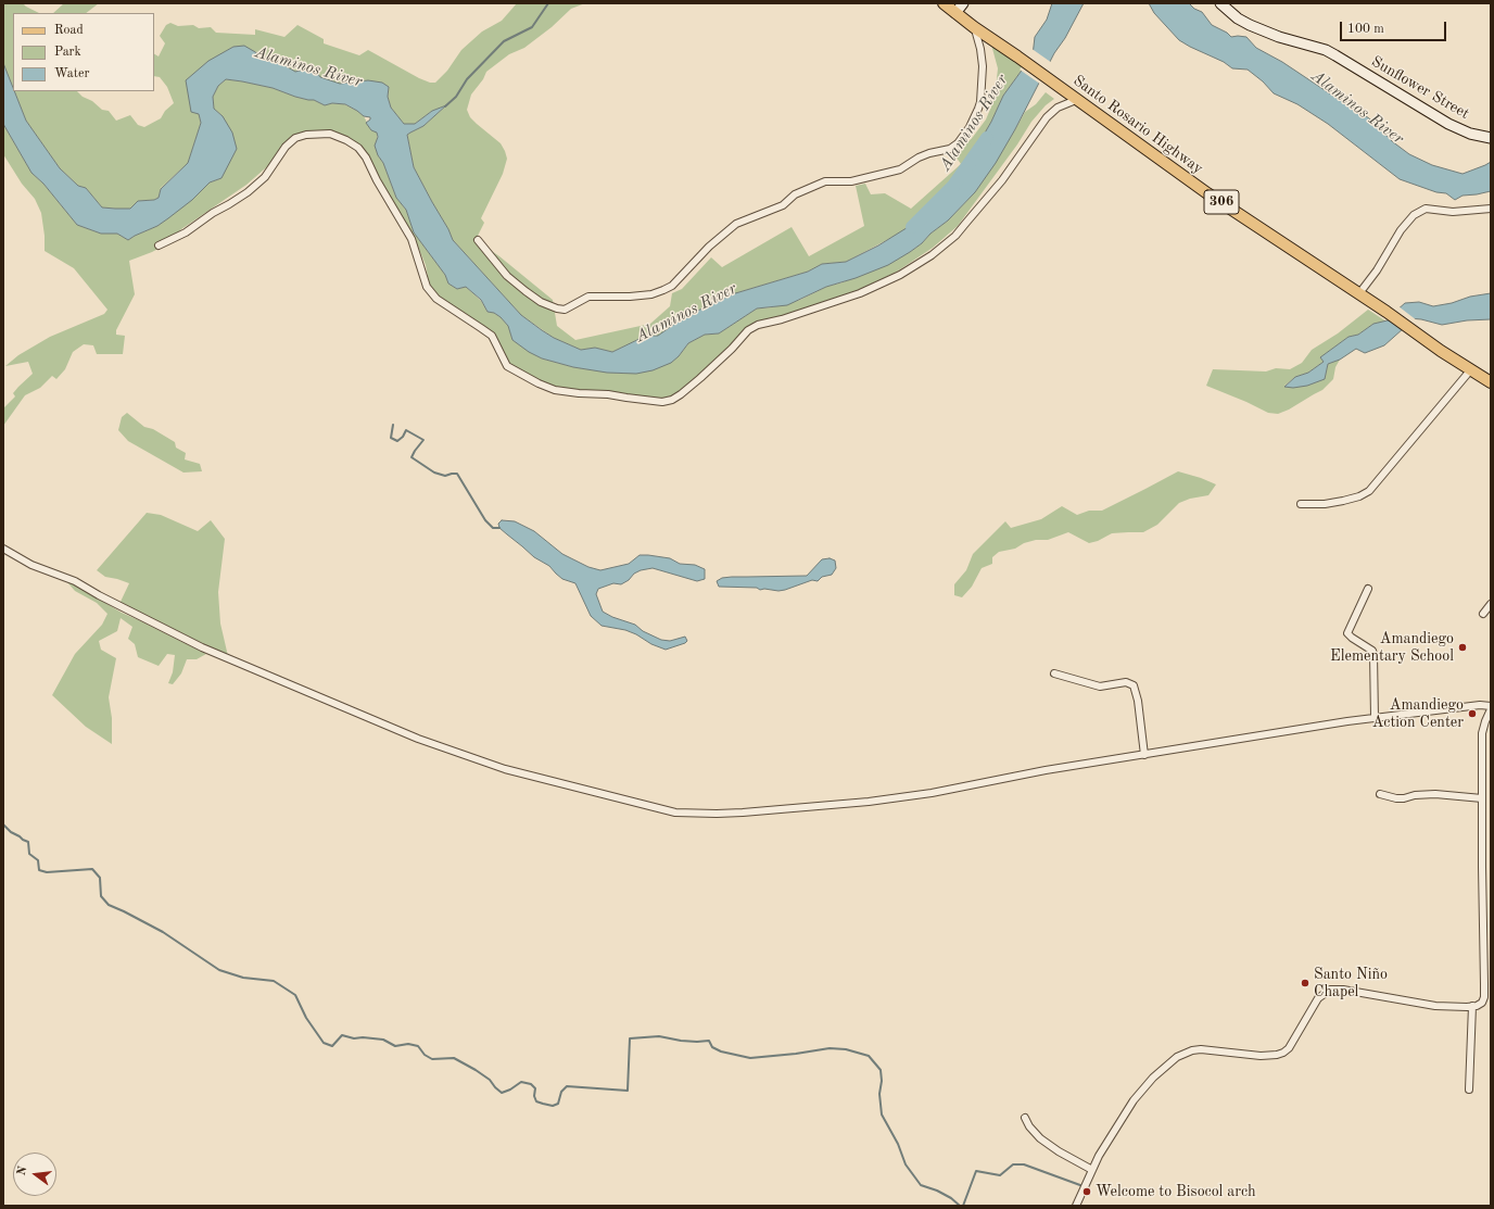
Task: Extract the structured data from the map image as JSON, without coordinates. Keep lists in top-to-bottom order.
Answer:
{
  "streets": {
    "main road": ["Santo Rosario Highway", "306"],
    "street": ["Sunflower Street"]
  },
  "water": ["Alaminos River"],
  "places": [
    "Amandiego Elementary School",
    "Amandiego Action Center",
    "Santo Niño Chapel",
    "Welcome to Bisocol arch"
  ],
  "legend": ["Road", "Park", "Water"],
  "scale_bar": "100 m",
  "north": "left"
}
